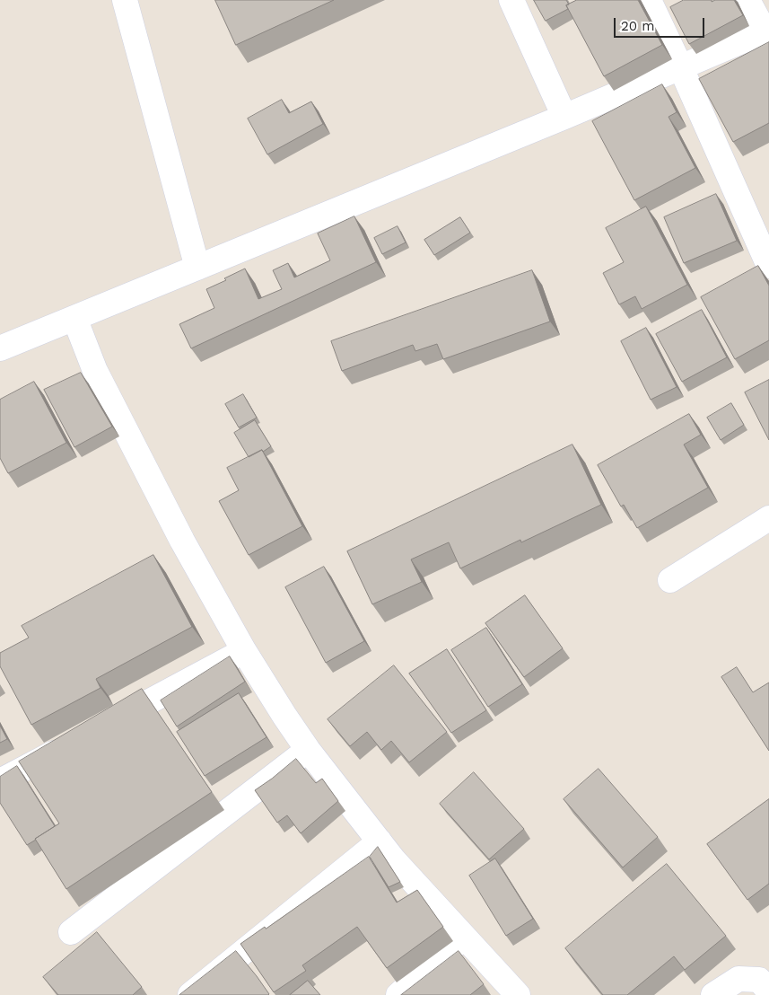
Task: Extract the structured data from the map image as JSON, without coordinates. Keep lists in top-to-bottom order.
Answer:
{
  "scale_bar": "20 m"
}
